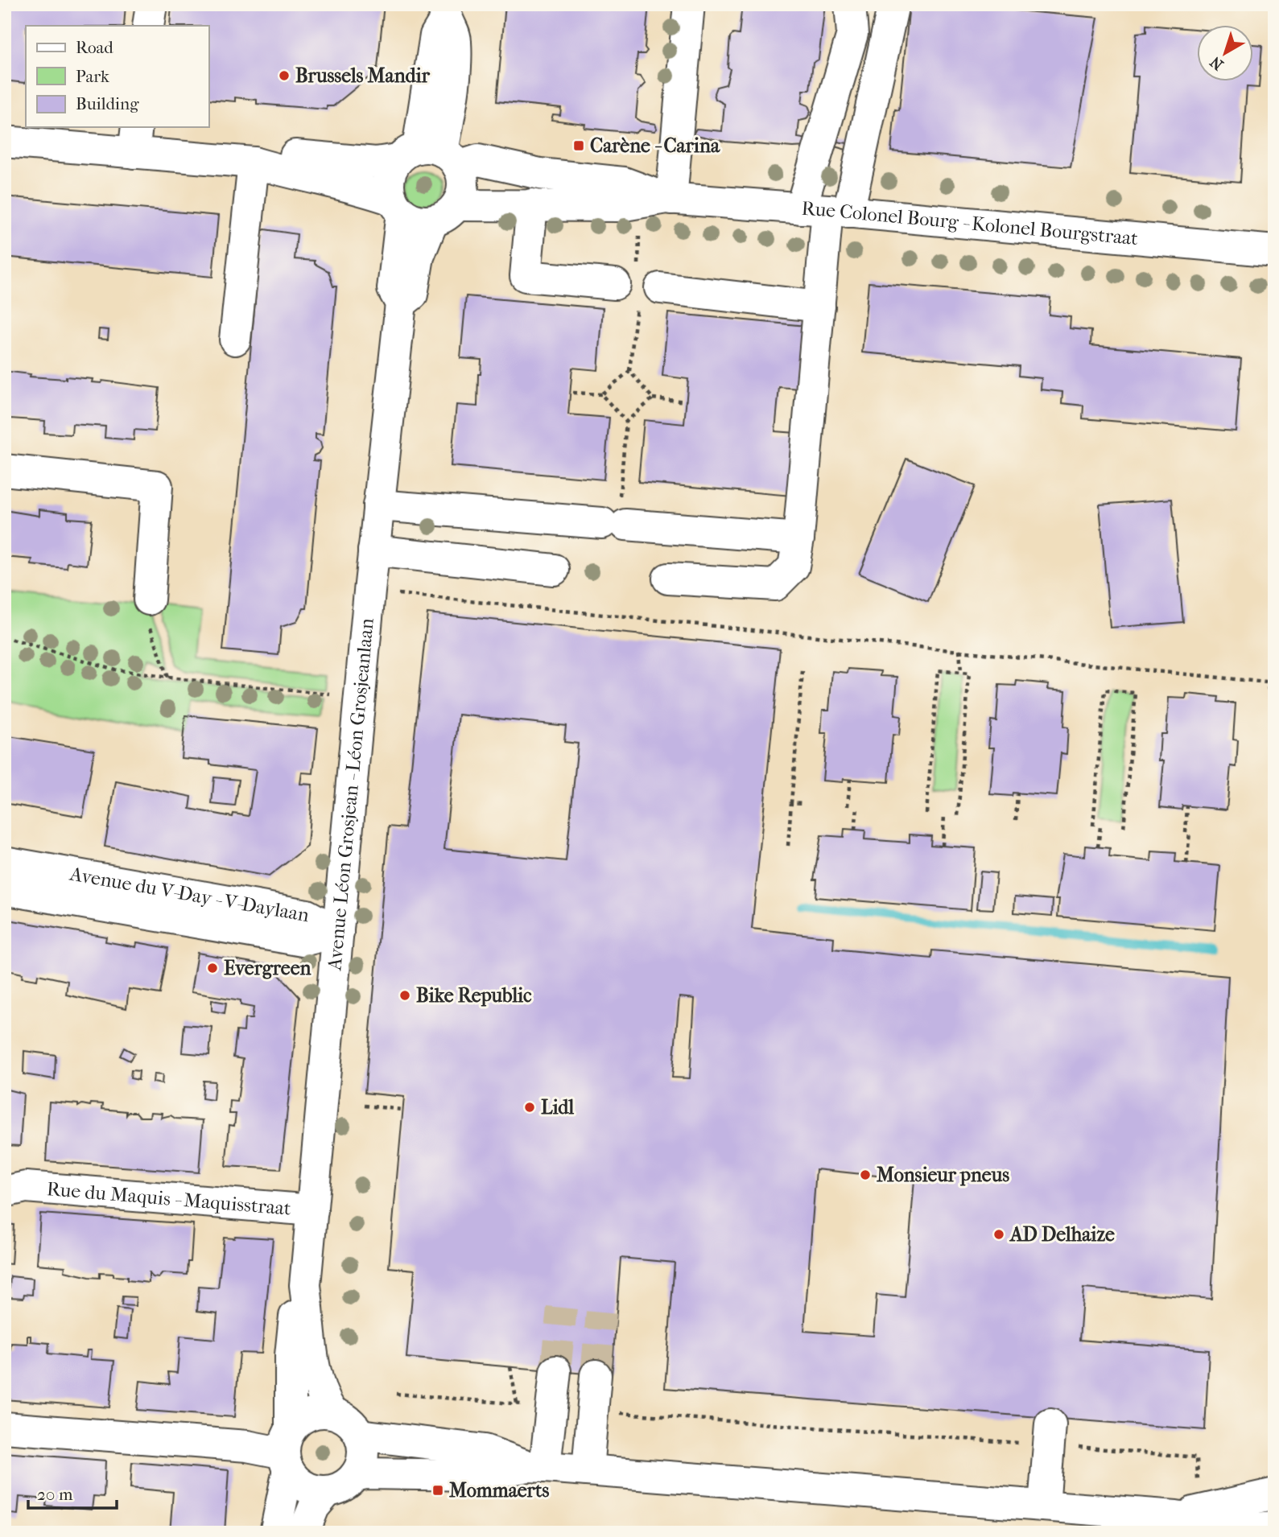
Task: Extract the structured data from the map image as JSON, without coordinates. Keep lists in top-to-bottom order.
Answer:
{
  "streets": {
    "street": [
      "Rue Colonel Bourg - Kolonel Bourgstraat",
      "Avenue Léon Grosjean - Léon Grosjeanlaan",
      "Avenue du V-Day - V-Daylaan",
      "Rue du Maquis - Maquisstraat"
    ]
  },
  "crossings": [
    ["Rue Colonel Bourg - Kolonel Bourgstraat", "Avenue Léon Grosjean - Léon Grosjeanlaan"],
    ["Avenue Léon Grosjean - Léon Grosjeanlaan", "Avenue du V-Day - V-Daylaan"],
    ["Avenue Léon Grosjean - Léon Grosjeanlaan", "Rue du Maquis - Maquisstraat"]
  ],
  "places": {
    "other": [
      "Brussels Mandir",
      "Evergreen",
      "Bike Republic",
      "Lidl",
      "Monsieur pneus",
      "AD Delhaize"
    ],
    "transit": ["Carène - Carina", "Mommaerts"]
  },
  "legend": ["Road", "Park", "Building"],
  "scale_bar": "20 m",
  "north": "bottom left"
}
